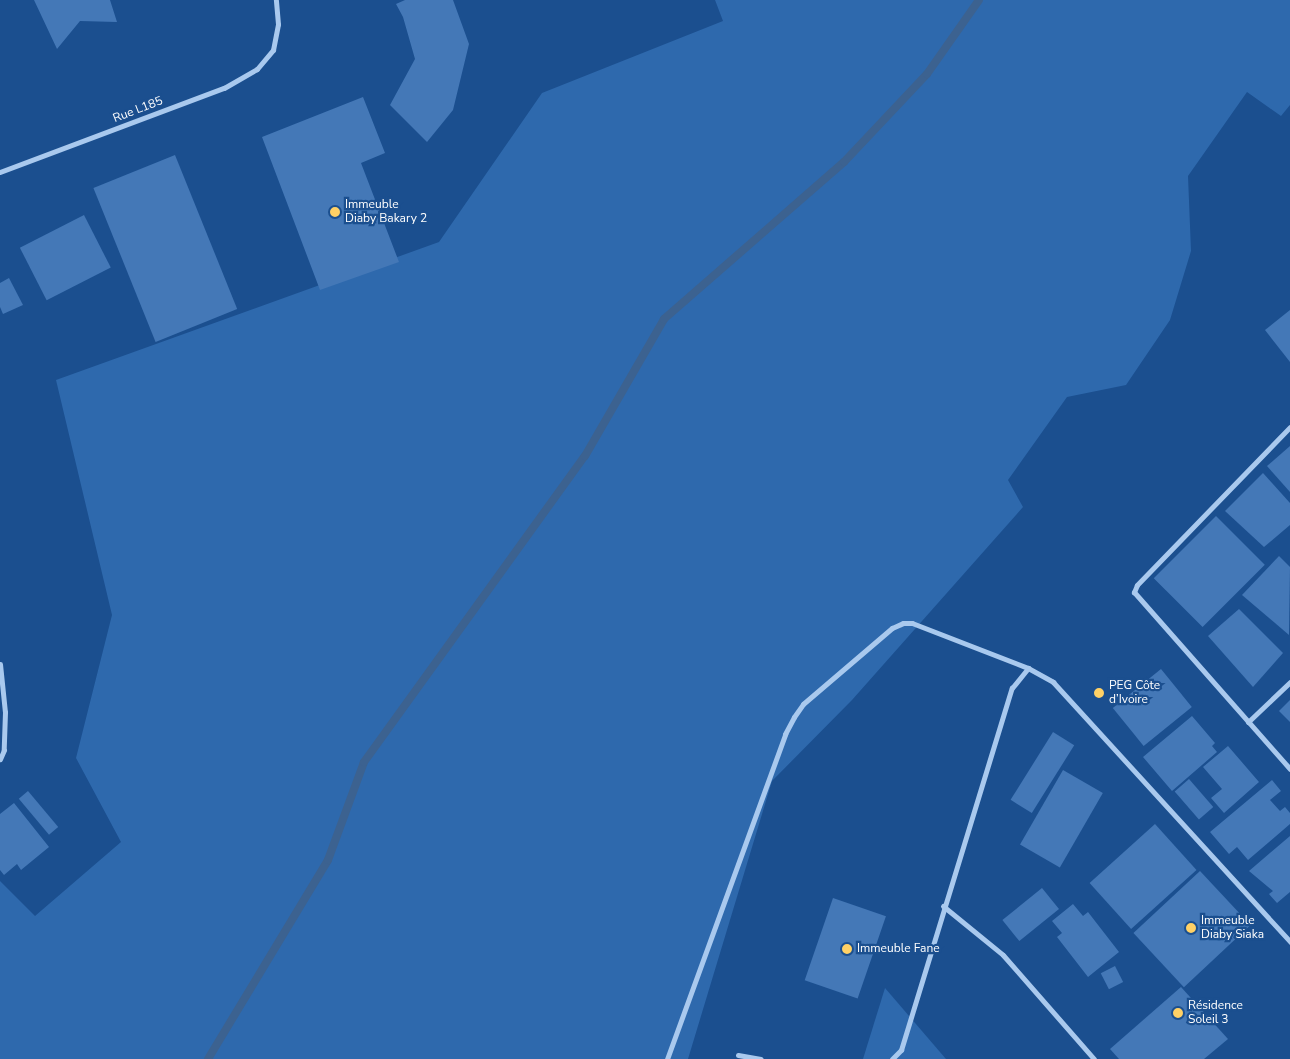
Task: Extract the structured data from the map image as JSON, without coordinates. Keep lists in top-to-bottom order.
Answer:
{
  "streets": {
    "street": ["Rue L185"]
  },
  "places": [
    "Immeuble Diaby Bakary 2",
    "PEG Côte d’Ivoire",
    "Immeuble Diaby Siaka",
    "Immeuble Fane",
    "Résidence Soleil 3"
  ]
}
